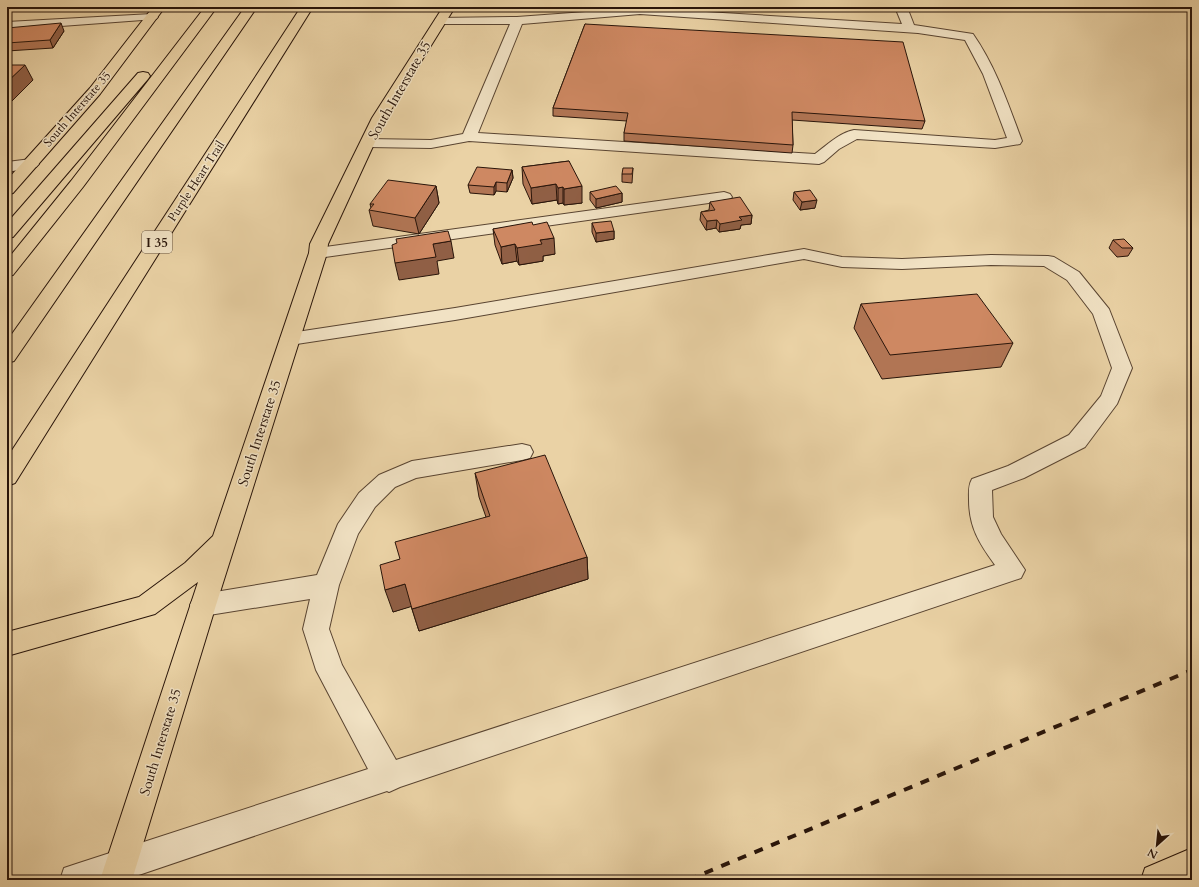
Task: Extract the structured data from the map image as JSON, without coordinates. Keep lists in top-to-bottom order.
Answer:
{
  "streets": {
    "main road": ["South Interstate 35", "Purple Heart Trail", "I 35"]
  },
  "north": "bottom left"
}
